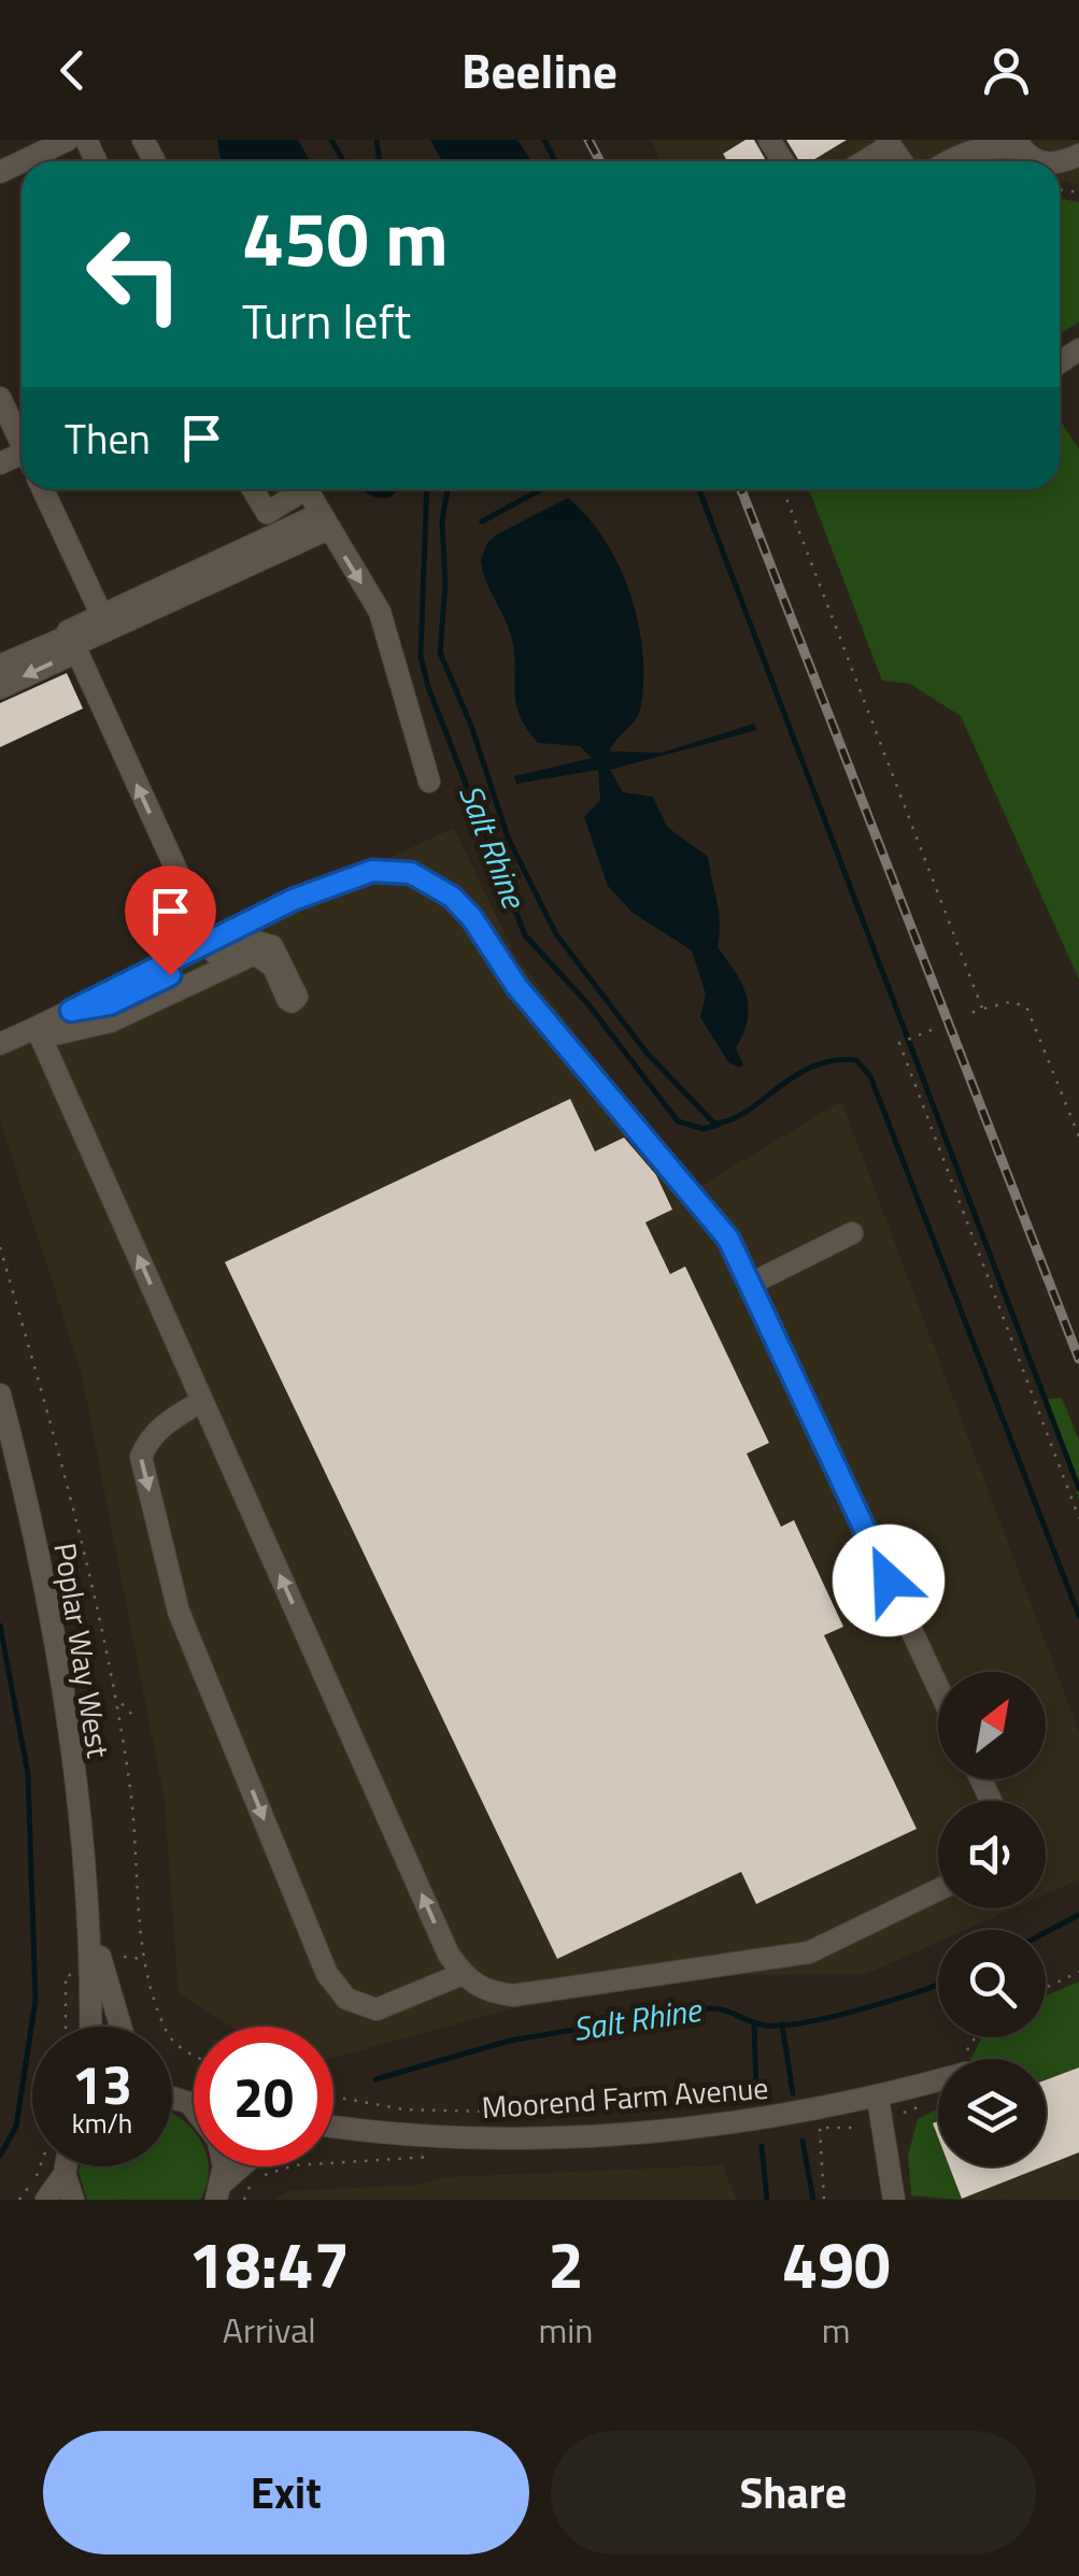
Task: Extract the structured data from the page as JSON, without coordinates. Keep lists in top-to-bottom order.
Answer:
{
  "streets": {
    "street": ["Poplar Way West", "Moorend Farm Avenue"]
  },
  "water": ["Salt Rhine"],
  "north": "top right",
  "page": {
    "header": "Beeline",
    "turn": ["450 m", "Turn left"],
    "then": "Then",
    "speed": "13 km/h",
    "limit": "20",
    "eta": [
      "18:47",
      "Arrival",
      "2",
      "min",
      "490",
      "m"
    ],
    "buttons": ["Exit", "Share"]
  }
}
